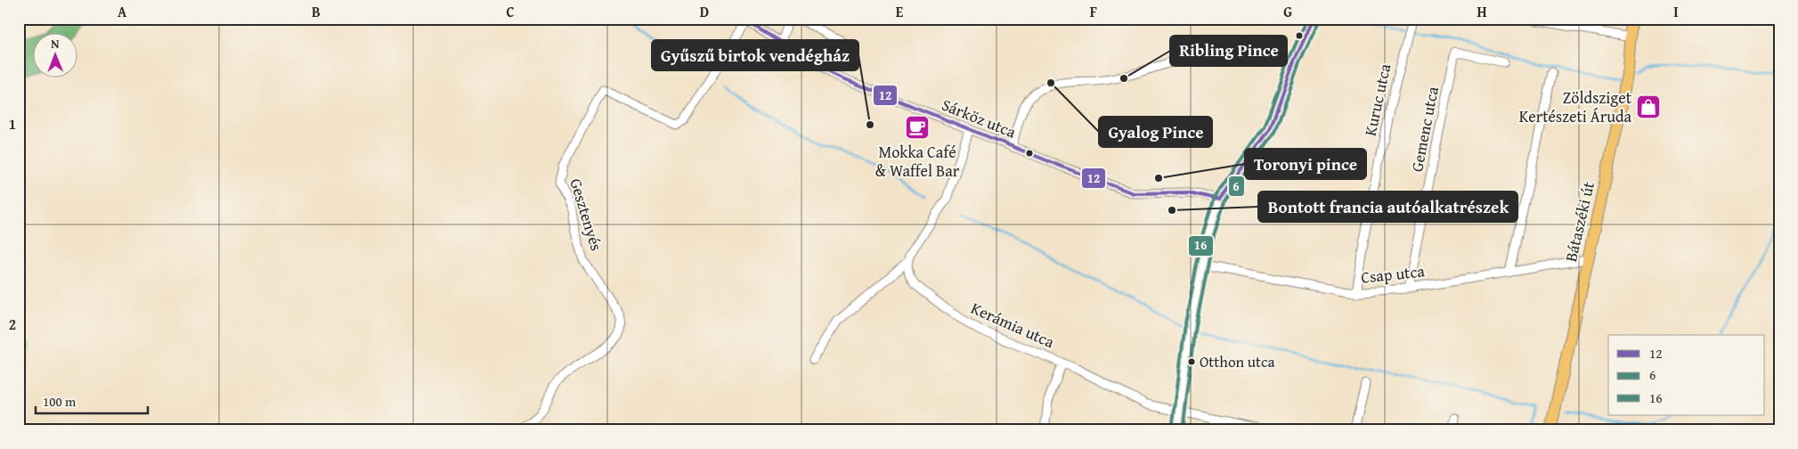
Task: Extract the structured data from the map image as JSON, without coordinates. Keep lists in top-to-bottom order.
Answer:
{
  "streets": {
    "main road": ["Bátaszéki út"],
    "street": [
      "Kuruc utca",
      "Sárköz utca",
      "Gemenc utca",
      "Gesztenyés",
      "Csap utca",
      "Kerámia utca"
    ]
  },
  "crossings": [
    ["Kuruc utca", "Csap utca"],
    ["Sárköz utca", "Gesztenyés"],
    ["Gemenc utca", "Csap utca"],
    ["Bátaszéki út", "Csap utca"]
  ],
  "places": {
    "other": [
      "Ribling Pince",
      "Gyalog Pince",
      "Gyűszű birtok vendégház",
      "Toronyi pince",
      "Bontott francia autóalkatrészek",
      "Otthon utca"
    ],
    "shop": ["Zöldsziget Kertészeti Áruda"],
    "cafe": ["Mokka Café & Waffel Bar"]
  },
  "lines": ["transit line 12", "transit line 16", "transit line 6"],
  "legend": ["12", "6", "16"],
  "scale_bar": "100 m",
  "north": "top",
  "grid": {
    "columns": [
      "A",
      "B",
      "C",
      "D",
      "E",
      "F",
      "G",
      "H",
      "I"
    ],
    "rows": ["1", "2"]
  }
}
